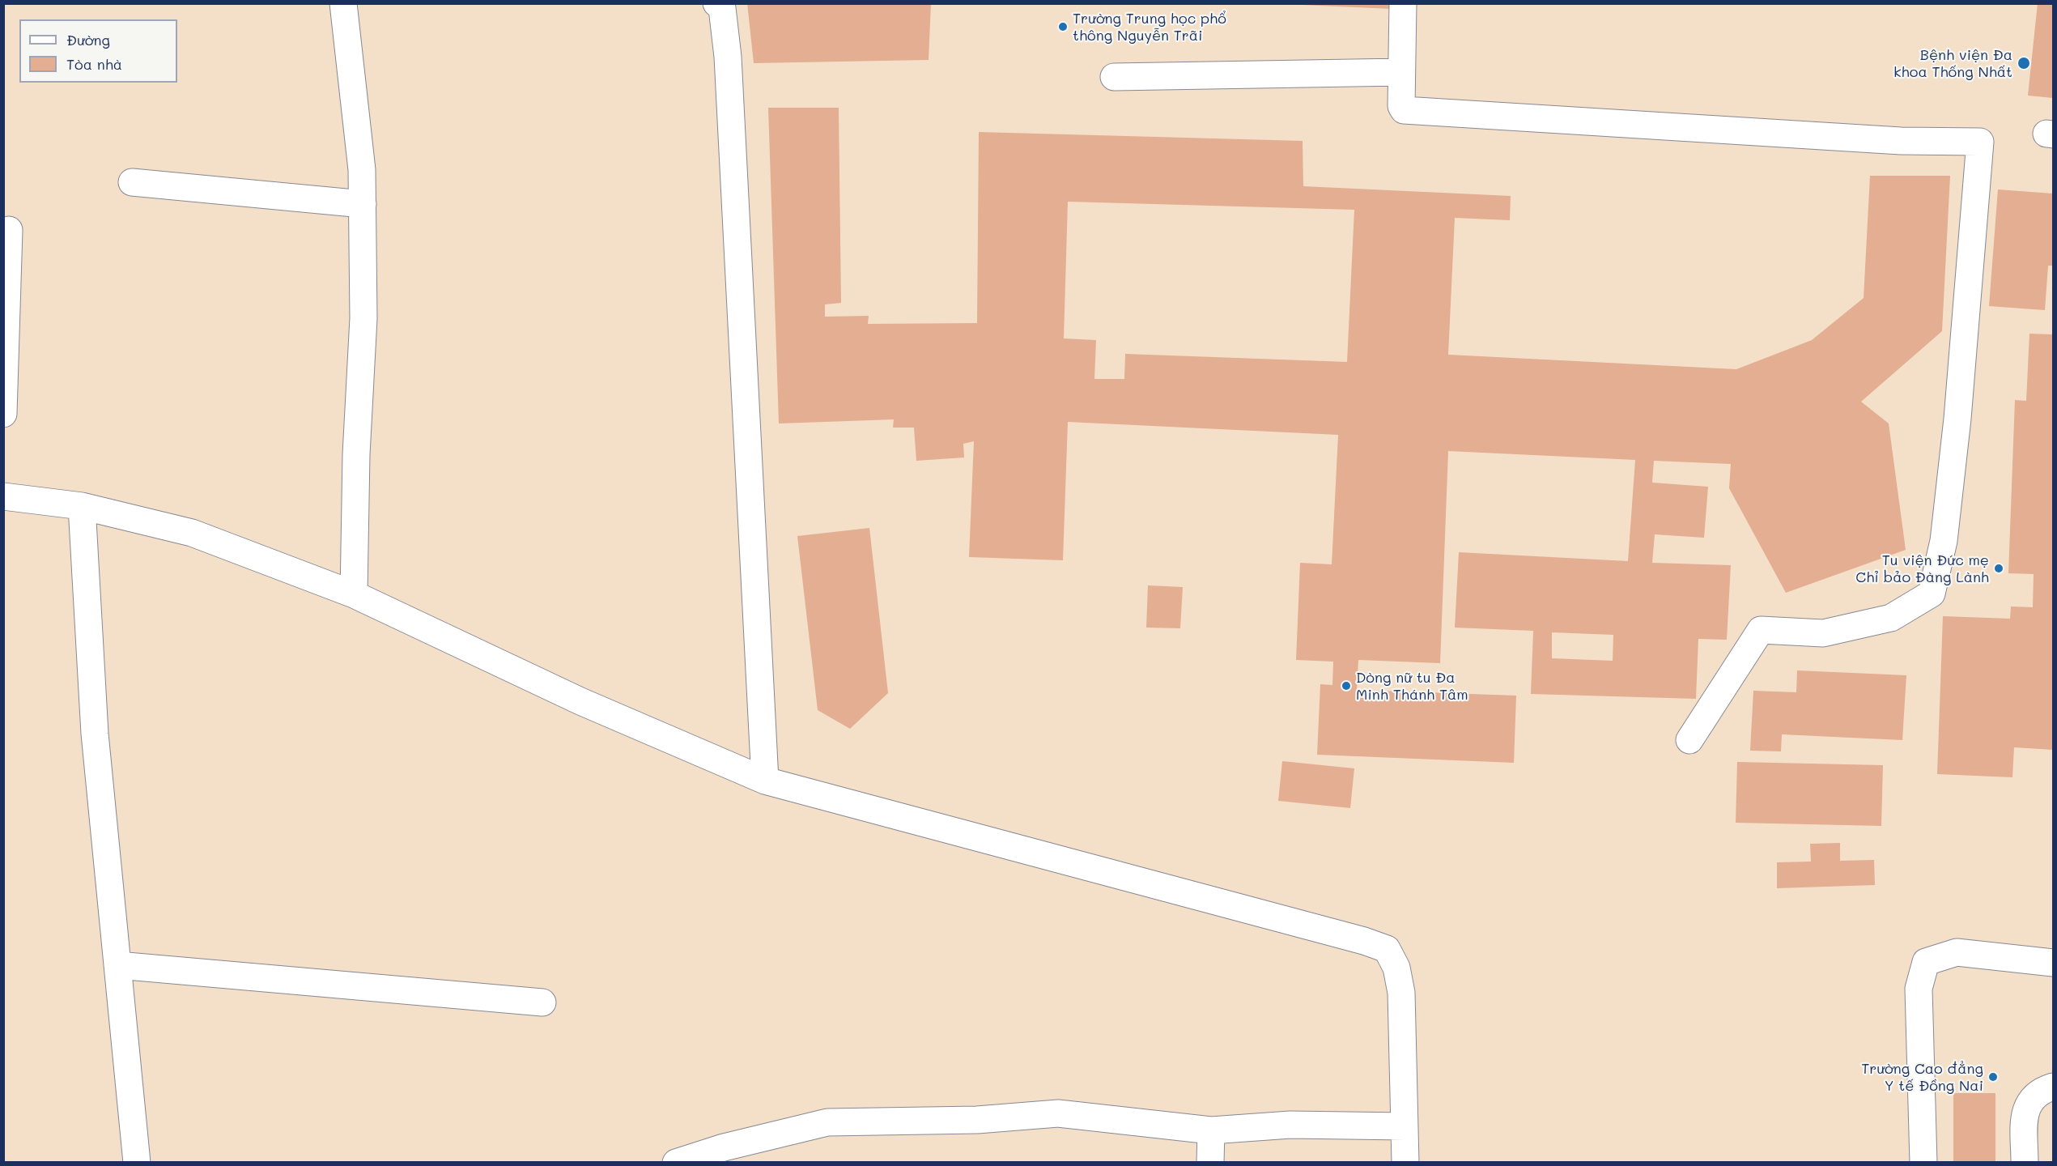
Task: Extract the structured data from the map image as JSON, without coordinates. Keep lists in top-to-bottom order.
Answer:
{
  "places": [
    "Trường Trung học phổ thông Nguyễn Trãi",
    "Bệnh viện Đa khoa Thống Nhất",
    "Tu viện Đức mẹ Chỉ bảo Đàng Lành",
    "Dòng nữ tu Đa Minh Thánh Tâm",
    "Trường Cao đẳng Y tế Đồng Nai"
  ],
  "legend": ["Đường", "Tòa nhà"]
}
